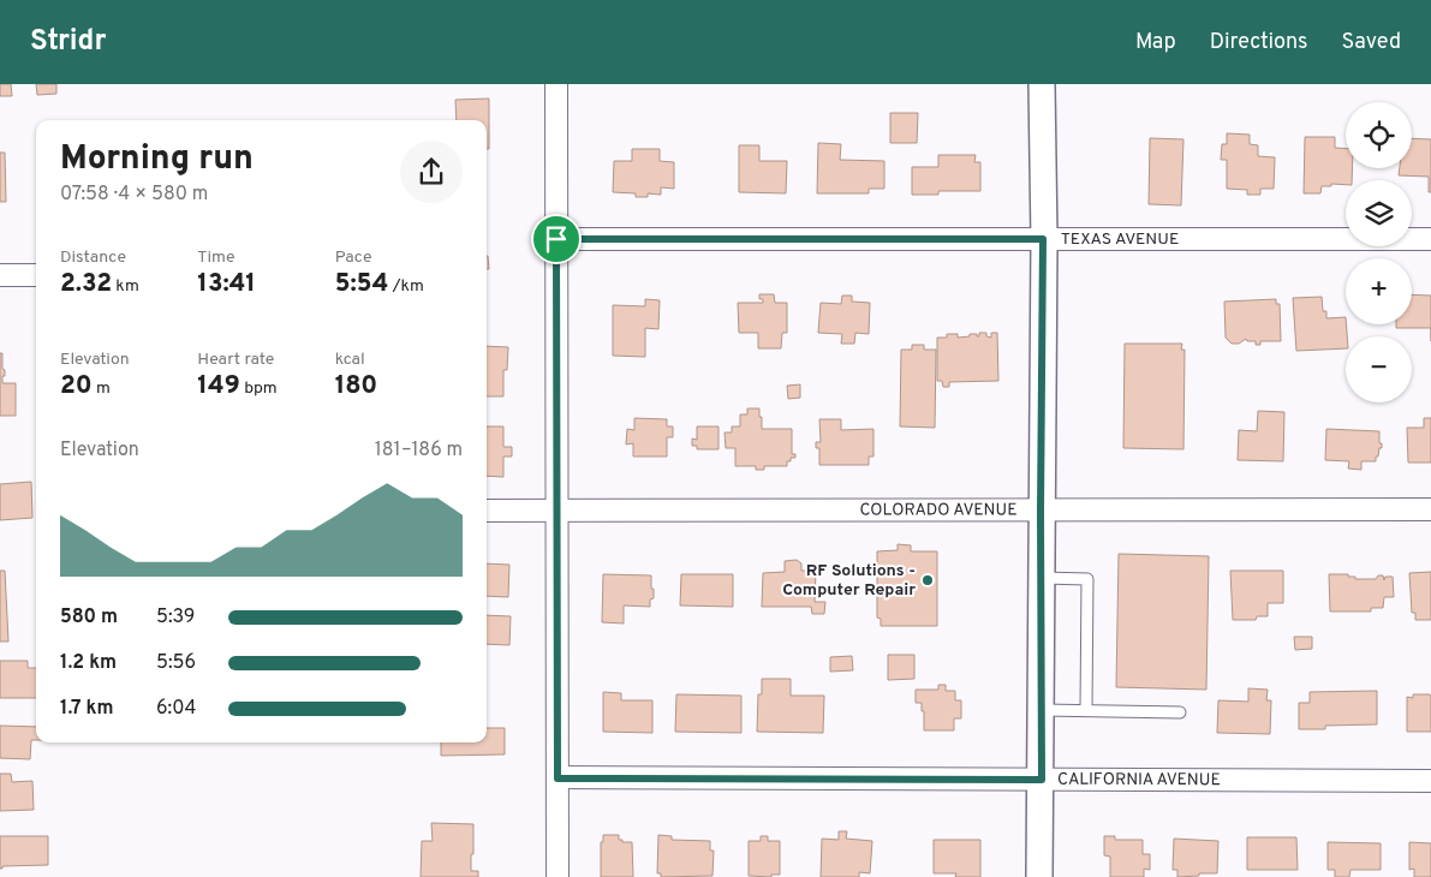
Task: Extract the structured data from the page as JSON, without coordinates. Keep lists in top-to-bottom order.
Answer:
{
  "streets": {
    "street": ["TEXAS AVENUE", "COLORADO AVENUE", "CALIFORNIA AVENUE"]
  },
  "places": ["RF Solutions - Computer Repair"],
  "page": {
    "header": "Stridr",
    "nav": ["Map", "Directions", "Saved"],
    "map_buttons": ["+", "−"],
    "heading": ["Morning run", "07:58 · 4 × 580 m"],
    "stats": [
      ["Distance", "2.32 km"],
      ["Time", "13:41"],
      ["Pace", "5:54 /km"],
      ["Elevation", "20 m"],
      ["Heart rate", "149 bpm"],
      ["kcal", "180"]
    ],
    "chart": ["Elevation", "181–186 m"],
    "list": [
      {
        "name": "580 m",
        "note": "5:39"
      },
      {
        "name": "1.2 km",
        "note": "5:56"
      },
      {
        "name": "1.7 km",
        "note": "6:04"
      }
    ]
  }
}
